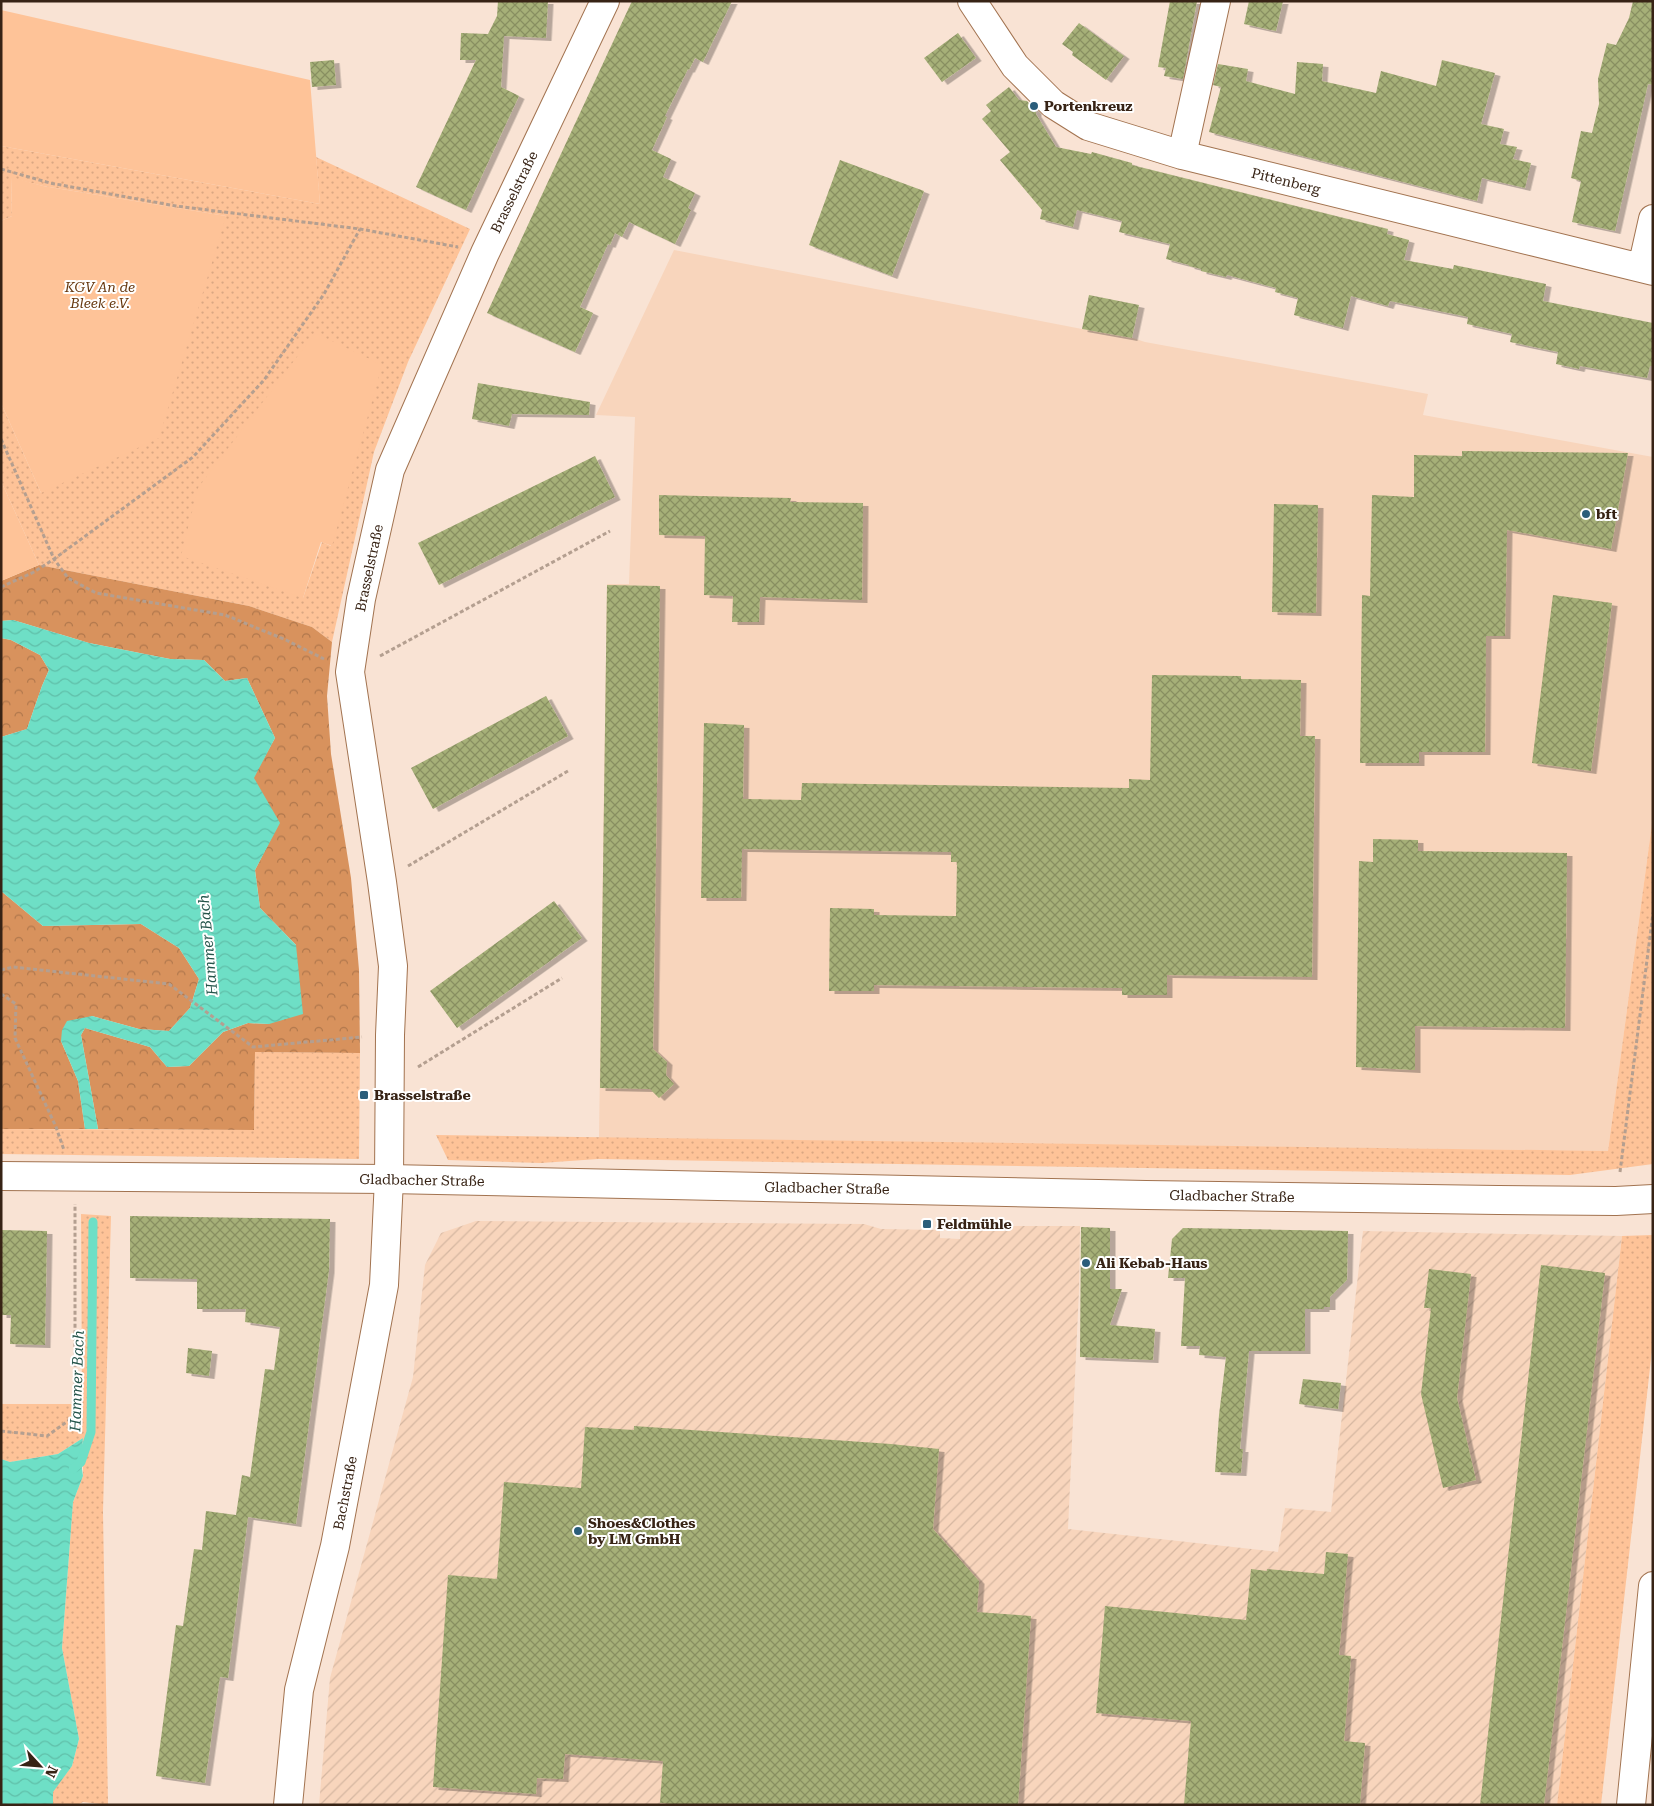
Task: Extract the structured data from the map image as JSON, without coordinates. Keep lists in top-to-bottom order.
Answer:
{
  "streets": {
    "street": [
      "Pittenberg",
      "Brasselstraße",
      "Gladbacher Straße",
      "Bachstraße"
    ]
  },
  "crossings": [
    ["Brasselstraße", "Gladbacher Straße"],
    ["Brasselstraße", "Bachstraße"],
    ["Gladbacher Straße", "Bachstraße"]
  ],
  "water": ["Hammer Bach"],
  "parks": ["KGV An de Bleek e.V."],
  "places": {
    "other": [
      "Portenkreuz",
      "bft",
      "Ali Kebab-Haus",
      "Shoes&Clothes by LM GmbH"
    ],
    "transit": ["Brasselstraße", "Feldmühle"]
  },
  "north": "bottom right"
}
